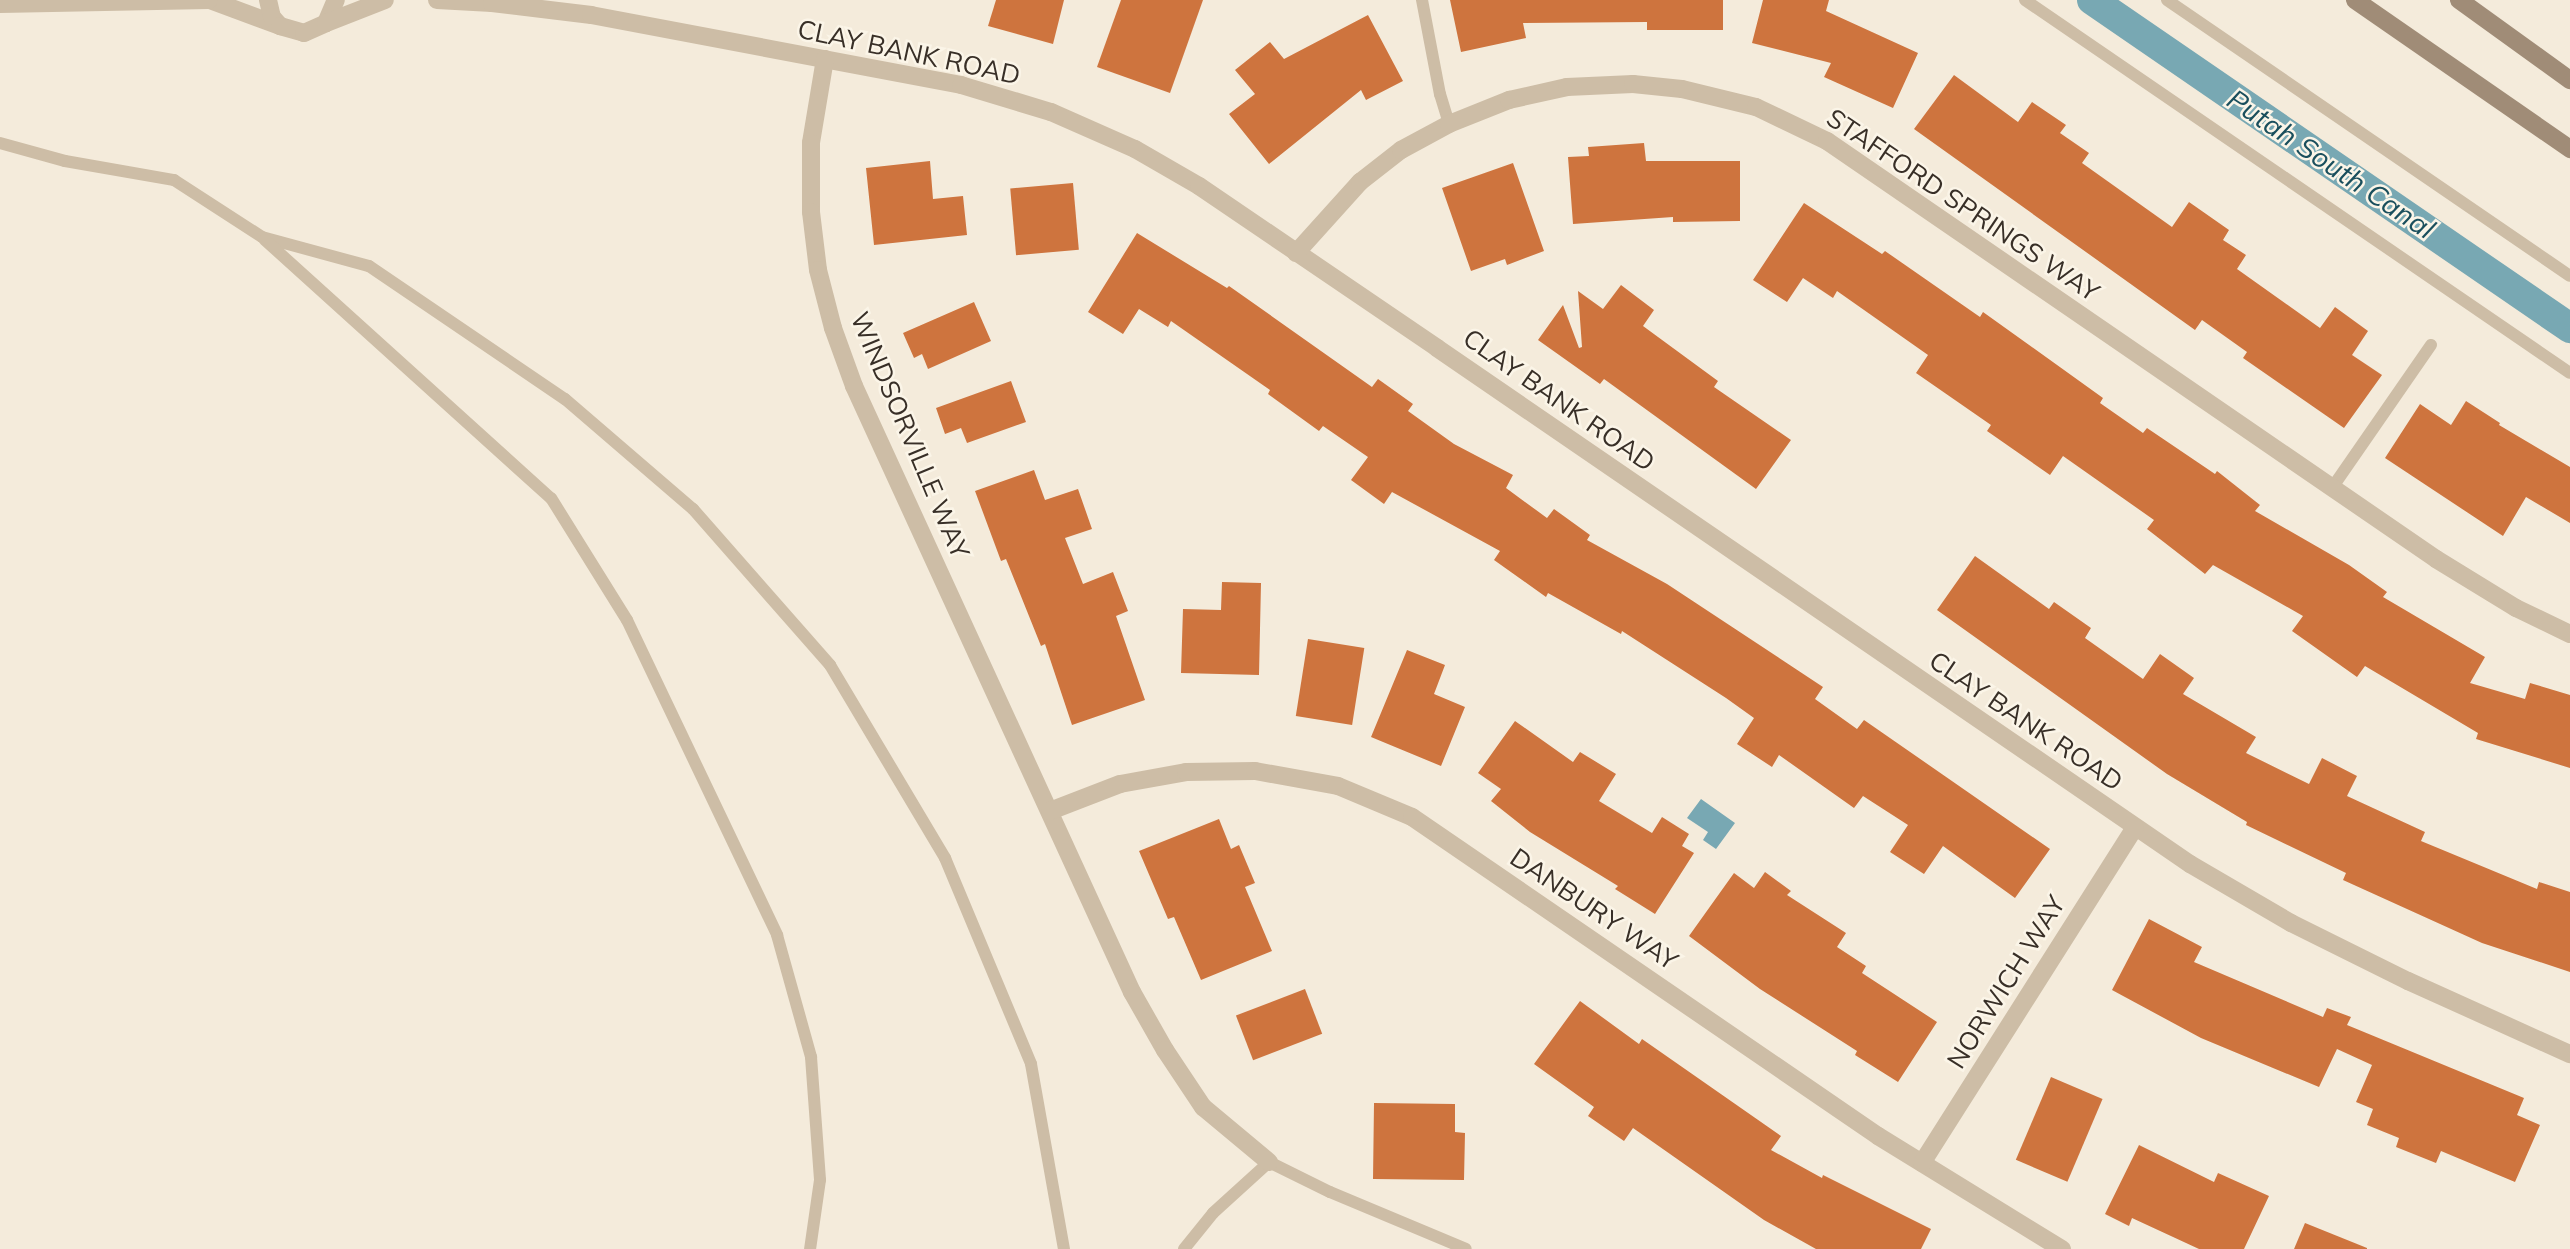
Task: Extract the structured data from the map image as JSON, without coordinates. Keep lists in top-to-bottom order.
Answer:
{
  "streets": {
    "street": [
      "CLAY BANK ROAD",
      "STAFFORD SPRINGS WAY",
      "WINDSORVILLE WAY",
      "DANBURY WAY",
      "NORWICH WAY"
    ]
  },
  "crossings": [
    ["CLAY BANK ROAD", "STAFFORD SPRINGS WAY"],
    ["CLAY BANK ROAD", "WINDSORVILLE WAY"],
    ["CLAY BANK ROAD", "NORWICH WAY"],
    ["WINDSORVILLE WAY", "DANBURY WAY"],
    ["DANBURY WAY", "NORWICH WAY"]
  ],
  "water": ["Putah South Canal"]
}
